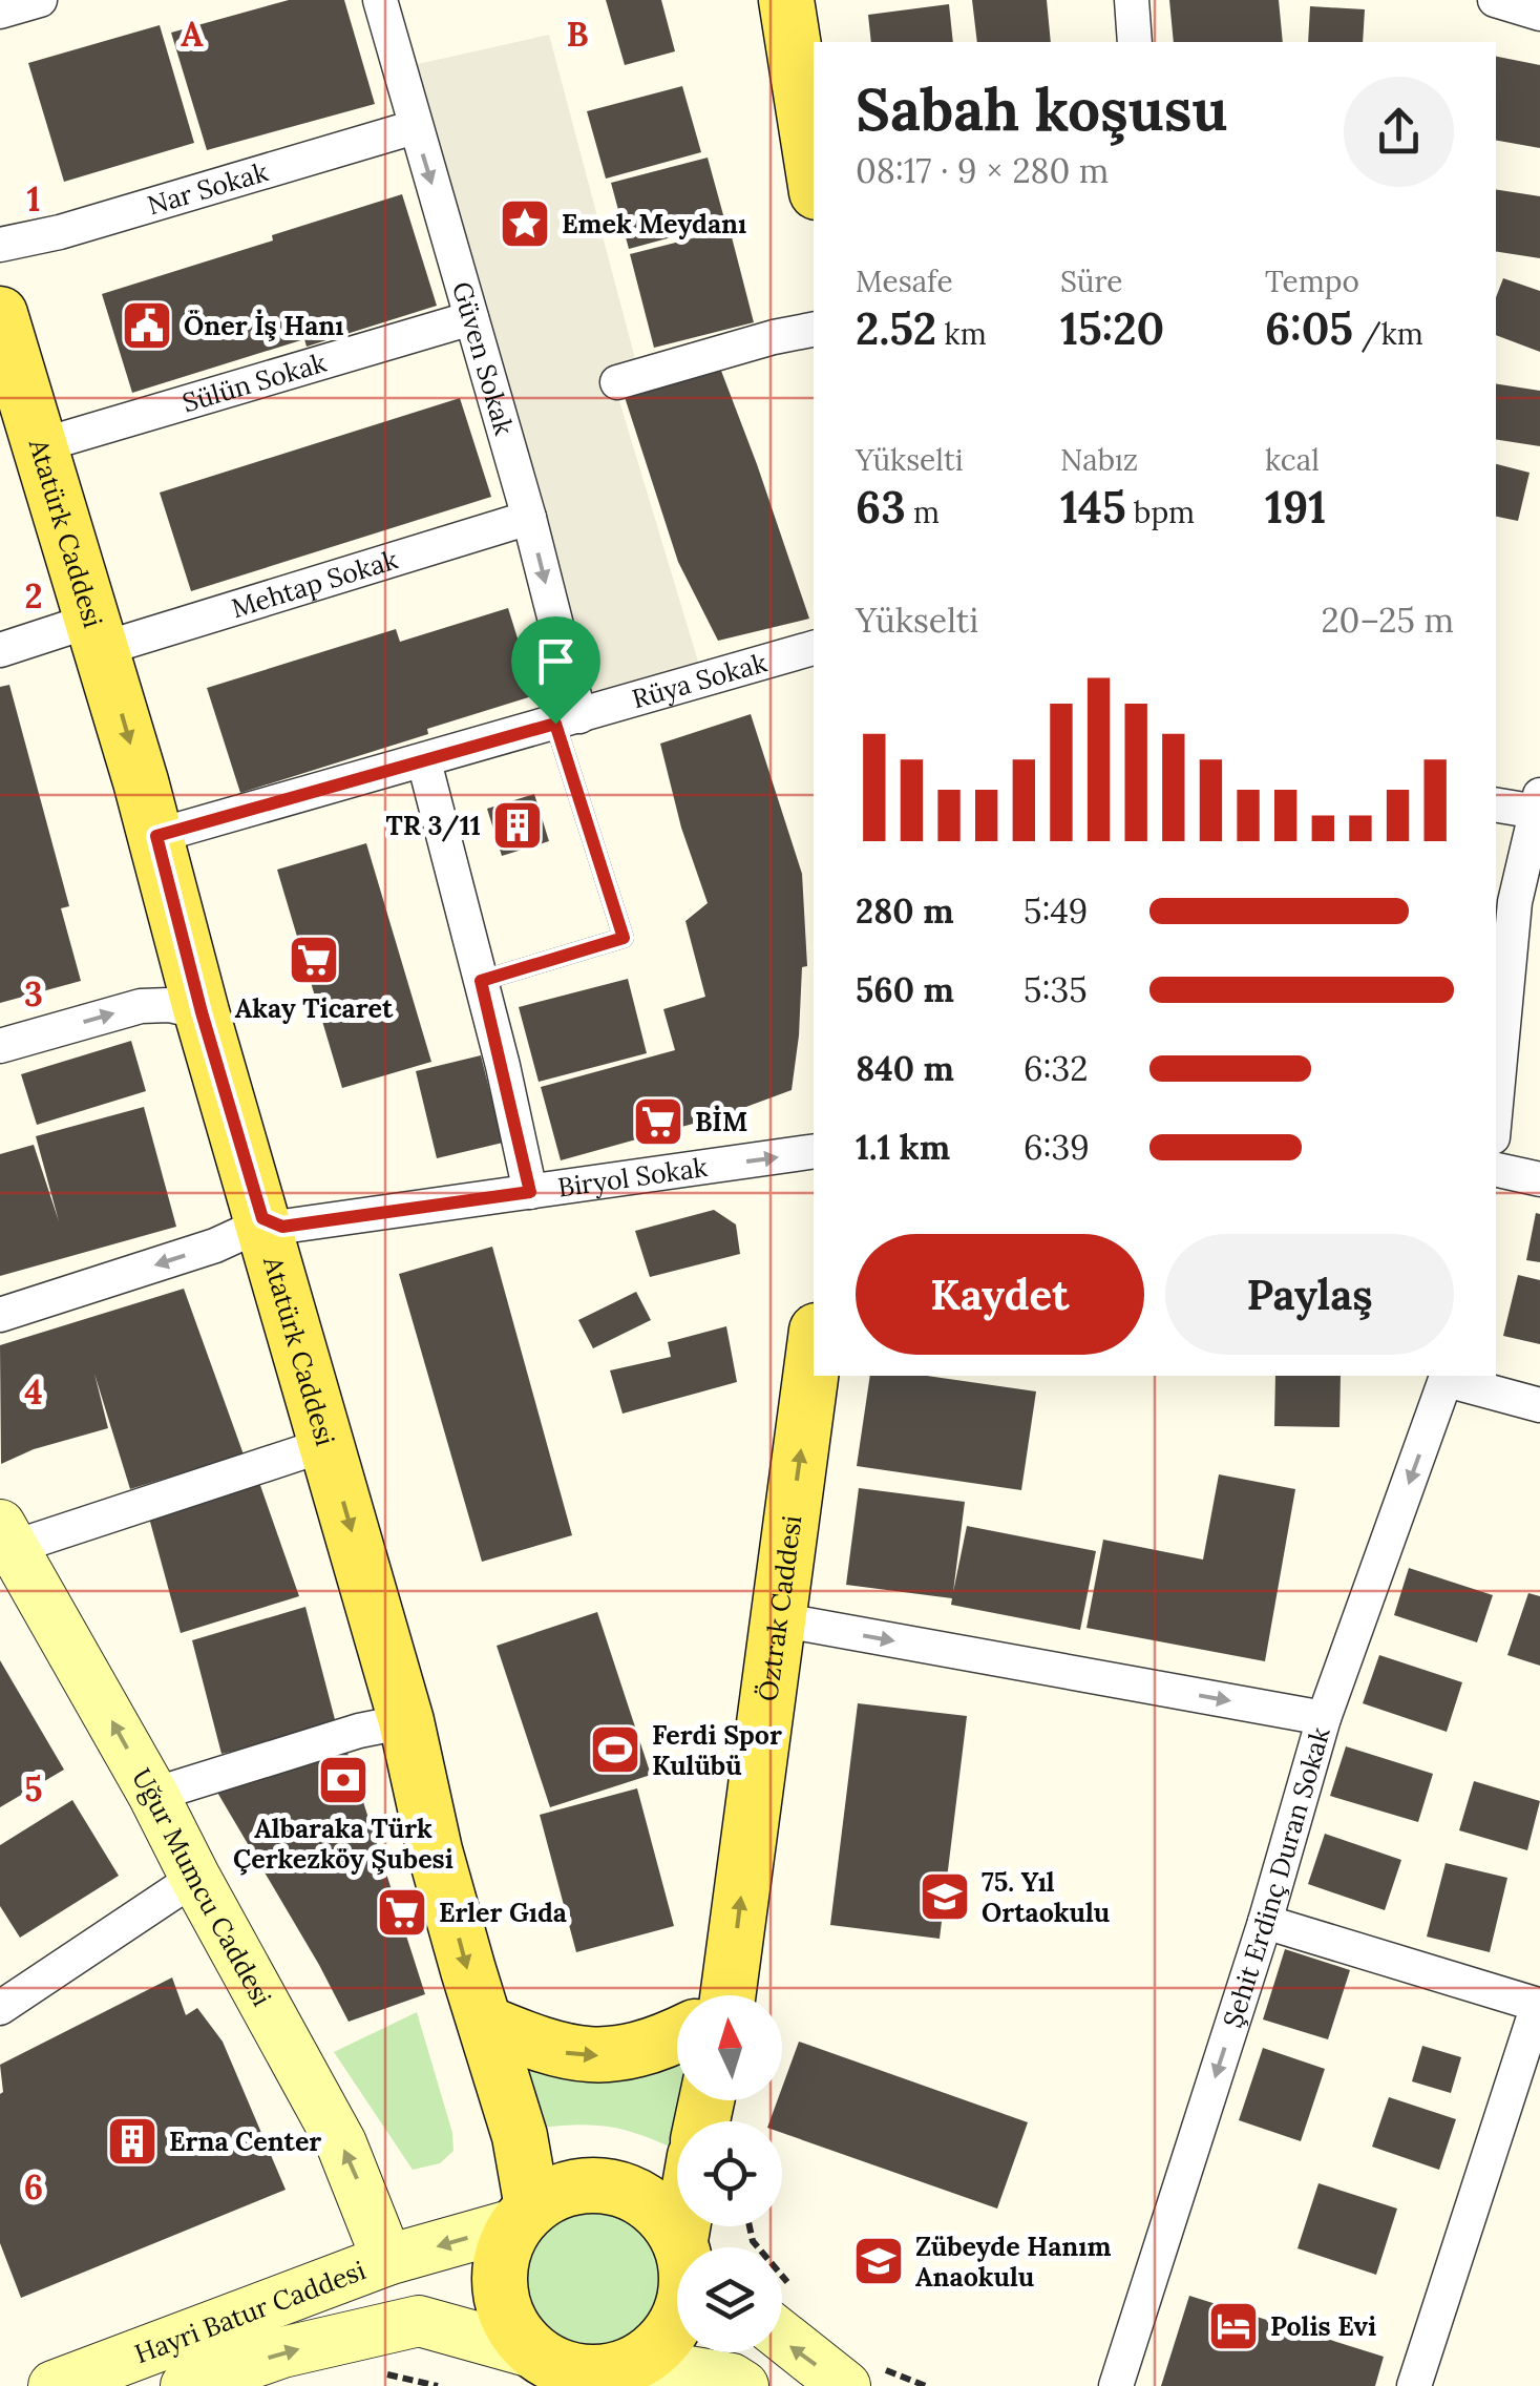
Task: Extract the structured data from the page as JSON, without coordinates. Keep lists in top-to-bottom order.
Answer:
{
  "streets": {
    "main road": [
      "Atatürk Caddesi",
      "Öztrak Caddesi",
      "Uğur Mumcu Caddesi",
      "Hayri Batur Caddesi"
    ],
    "street": [
      "Nar Sokak",
      "Güven Sokak",
      "Sülün Sokak",
      "Mehtap Sokak",
      "Rüya Sokak",
      "Biryol Sokak",
      "Şehit Erdinç Duran Sokak"
    ]
  },
  "crossings": [
    ["Nar Sokak", "Güven Sokak"],
    ["Güven Sokak", "Sülün Sokak"],
    ["Güven Sokak", "Mehtap Sokak"],
    ["Güven Sokak", "Rüya Sokak"],
    ["Sülün Sokak", "Atatürk Caddesi"],
    ["Atatürk Caddesi", "Mehtap Sokak"],
    ["Atatürk Caddesi", "Rüya Sokak"],
    ["Atatürk Caddesi", "Biryol Sokak"],
    ["Atatürk Caddesi", "Hayri Batur Caddesi"],
    ["Uğur Mumcu Caddesi", "Hayri Batur Caddesi"]
  ],
  "one_way": [
    "Güven Sokak",
    "Atatürk Caddesi",
    "Biryol Sokak",
    "Öztrak Caddesi",
    "Uğur Mumcu Caddesi"
  ],
  "places": {
    "place": ["Emek Meydanı"],
    "public building": ["Öner İş Hanı"],
    "building": ["TR 3/11", "Erna Center"],
    "supermarket": ["Akay Ticaret", "BİM", "Erler Gıda"],
    "sports": ["Ferdi Spor Kulübü"],
    "bank": ["Albaraka Türk Çerkezköy Şubesi"],
    "school or university": ["75. Yıl Ortaokulu", "Zübeyde Hanım Anaokulu"],
    "hotel": ["Polis Evi"]
  },
  "north": "top",
  "page": {
    "heading": ["Sabah koşusu", "08:17 · 9 × 280 m"],
    "stats": [
      ["Mesafe", "2.52 km"],
      ["Süre", "15:20"],
      ["Tempo", "6:05 /km"],
      ["Yükselti", "63 m"],
      ["Nabız", "145 bpm"],
      ["kcal", "191"]
    ],
    "chart": ["Yükselti", "20–25 m"],
    "list": [
      {
        "name": "280 m",
        "note": "5:49"
      },
      {
        "name": "560 m",
        "note": "5:35"
      },
      {
        "name": "840 m",
        "note": "6:32"
      },
      {
        "name": "1.1 km",
        "note": "6:39"
      }
    ],
    "buttons": ["Kaydet", "Paylaş"]
  },
  "grid": {
    "columns": ["A", "B"],
    "rows": [
      "1",
      "2",
      "3",
      "4",
      "5",
      "6"
    ]
  }
}
